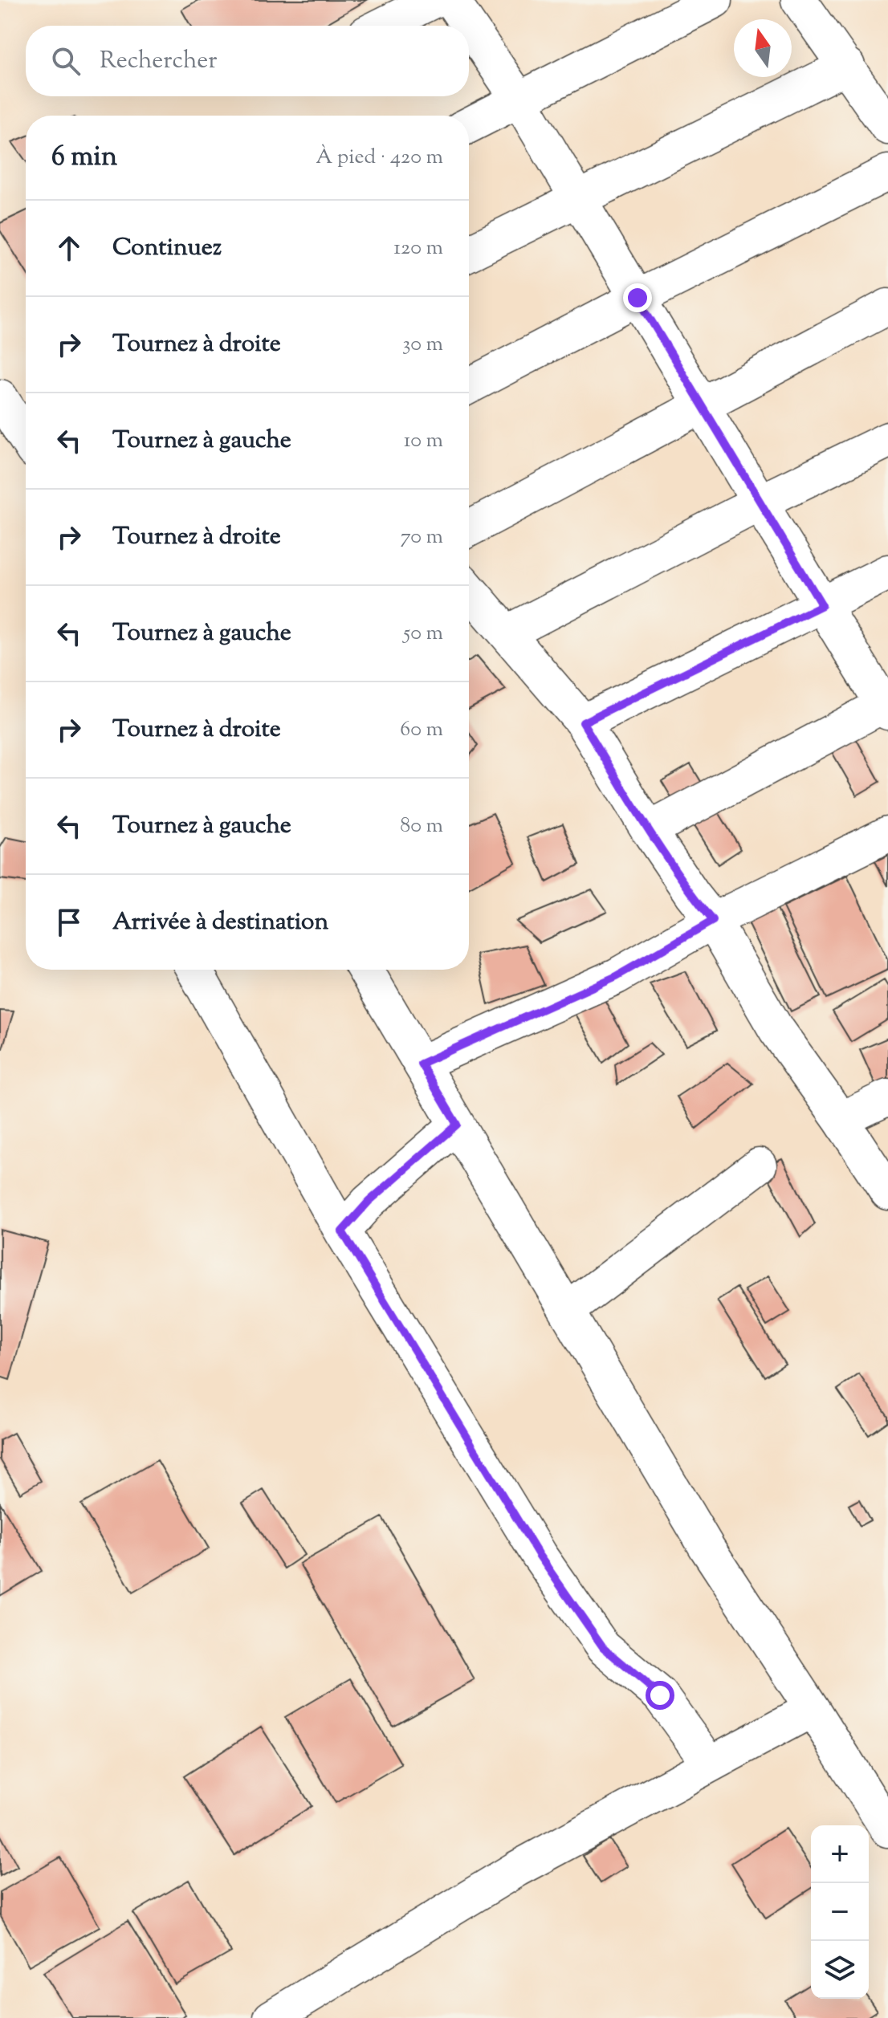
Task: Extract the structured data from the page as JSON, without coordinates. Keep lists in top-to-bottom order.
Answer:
{
  "north": "top",
  "page": {
    "search": "Rechercher",
    "heading": ["6 min", "À pied · 420 m"],
    "list": [
      ["Continuez", "120 m"],
      ["Tournez à droite", "30 m"],
      ["Tournez à gauche", "10 m"],
      ["Tournez à droite", "70 m"],
      ["Tournez à gauche", "50 m"],
      ["Tournez à droite", "60 m"],
      ["Tournez à gauche", "80 m"],
      "Arrivée à destination"
    ],
    "map_buttons": ["+", "−"]
  }
}
